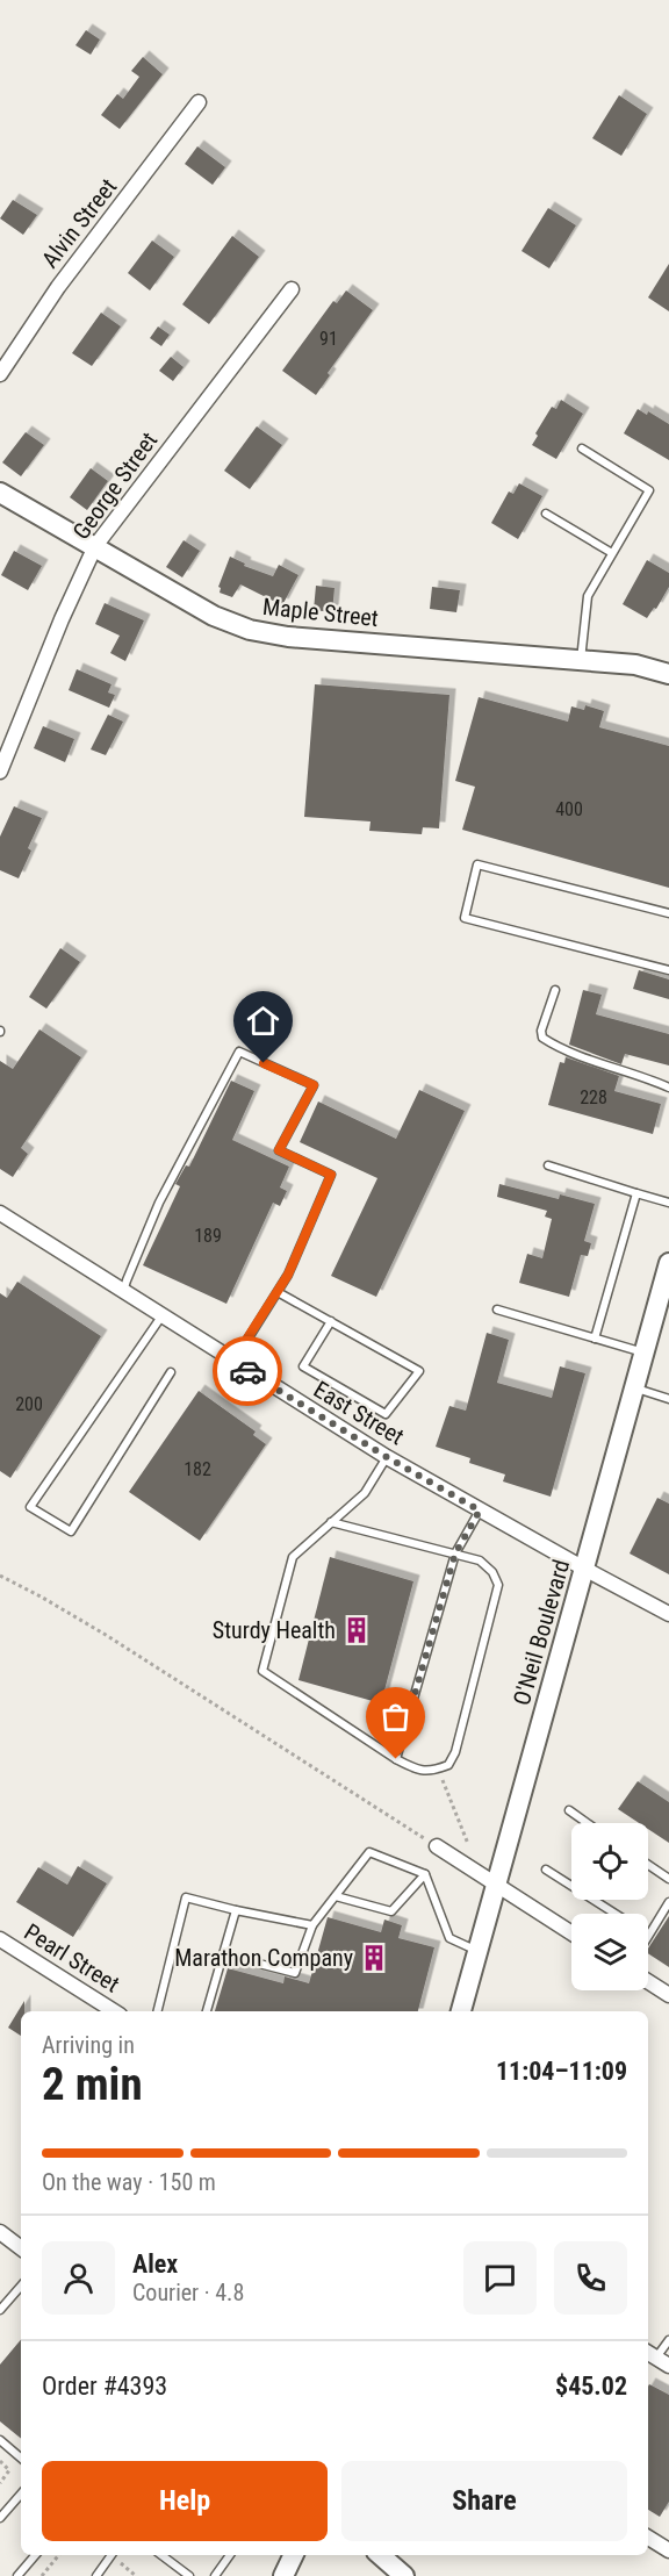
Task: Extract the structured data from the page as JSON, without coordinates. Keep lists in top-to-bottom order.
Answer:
{
  "streets": {
    "main road": ["Maple Street", "O'Neil Boulevard"],
    "street": [
      "Alvin Street",
      "George Street",
      "East Street",
      "Pearl Street"
    ]
  },
  "crossings": [
    ["George Street", "Maple Street"],
    ["East Street", "O'Neil Boulevard"]
  ],
  "places": {
    "building": ["Sturdy Health", "Marathon Company"]
  },
  "house_numbers": [
    "91",
    "400",
    "228",
    "189",
    "200",
    "182"
  ],
  "page": {
    "heading": ["2 min", "Arriving in", "11:04–11:09"],
    "panel": [
      "Alex",
      "Courier · 4.8",
      "Order #4393",
      "$45.02"
    ],
    "bar": "On the way · 150 m",
    "buttons": ["Help", "Share"]
  }
}
